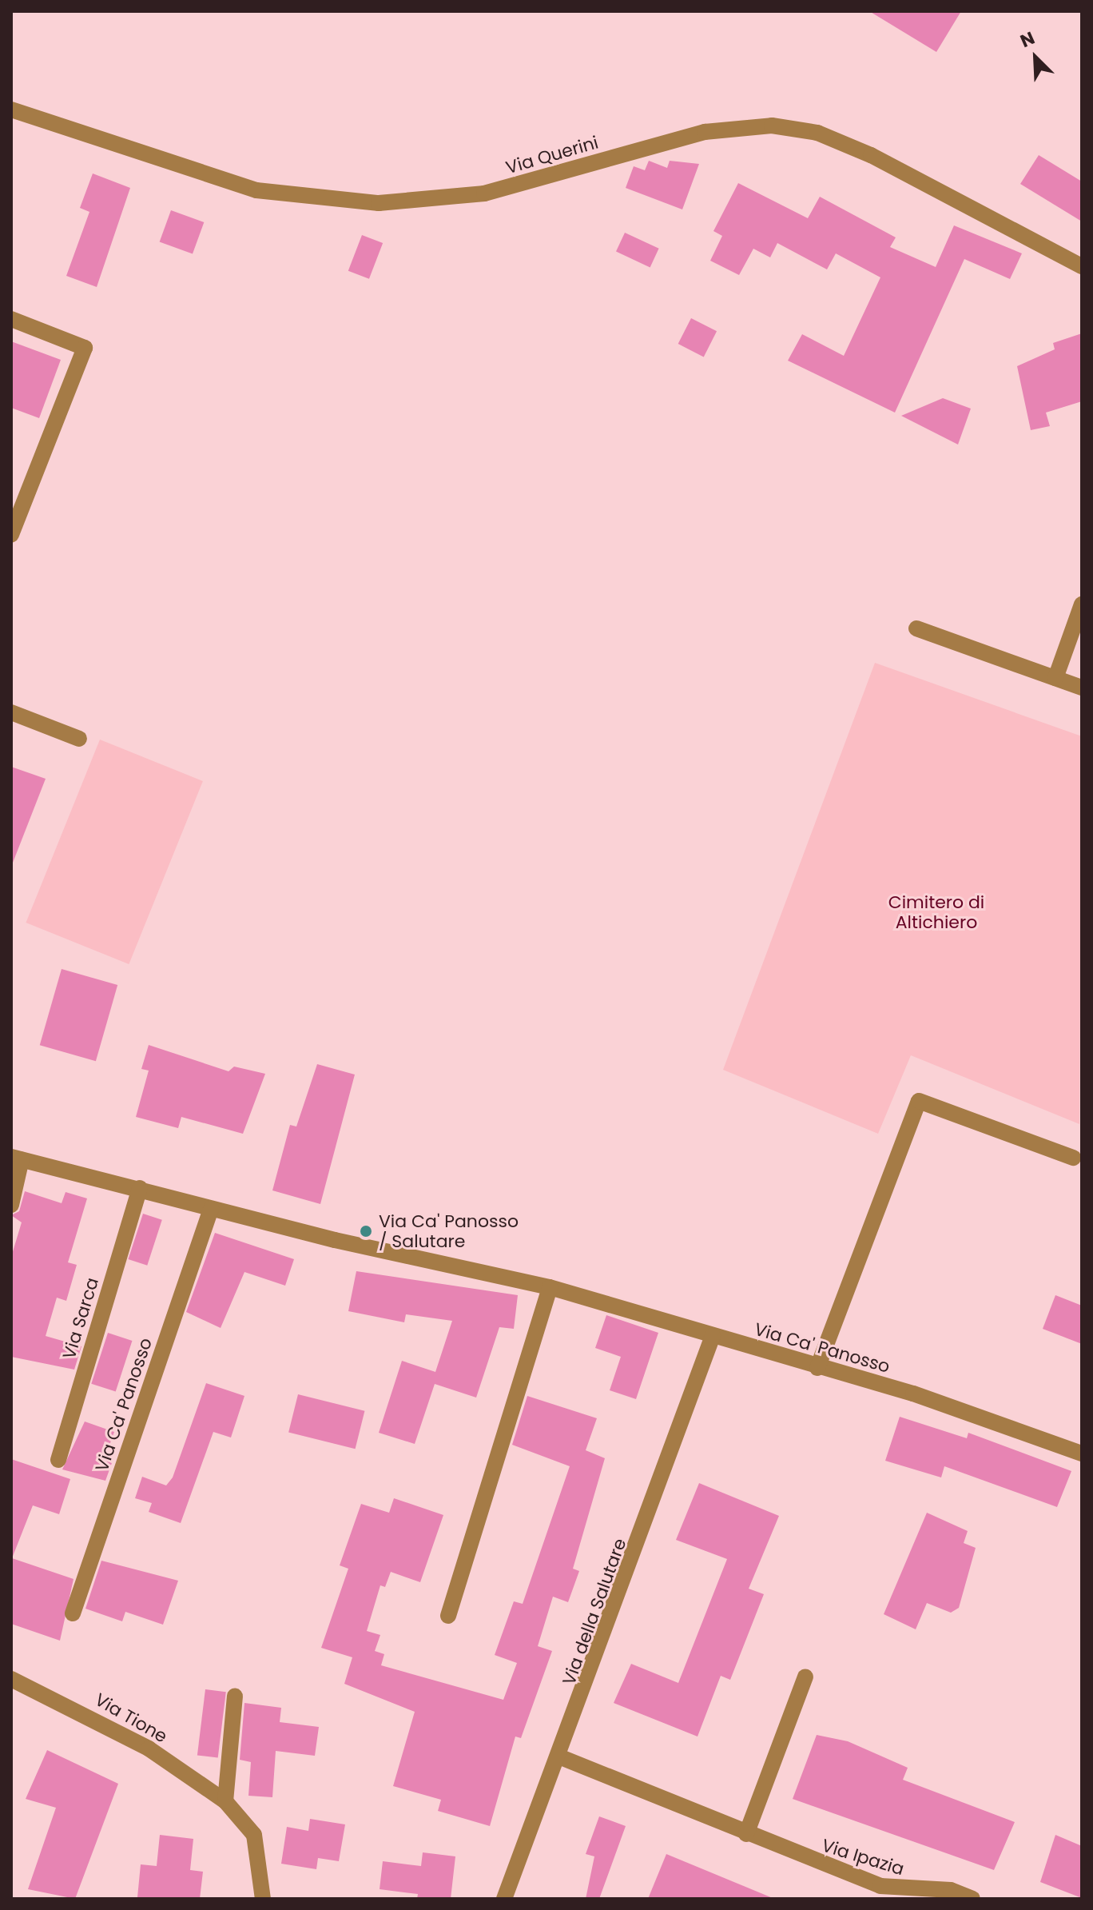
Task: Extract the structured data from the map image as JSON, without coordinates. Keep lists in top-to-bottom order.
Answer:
{
  "streets": {
    "street": [
      "Via Querini",
      "Via Sarca",
      "Via Ca' Panosso",
      "Via della Salutare",
      "Via Tione",
      "Via Ipazia"
    ]
  },
  "crossings": [
    ["Via Sarca", "Via Ca' Panosso"],
    ["Via Ca' Panosso", "Via della Salutare"],
    ["Via della Salutare", "Via Ipazia"]
  ],
  "parks": ["Cimitero di Altichiero"],
  "places": ["Via Ca' Panosso / Salutare"],
  "north": "top left"
}
